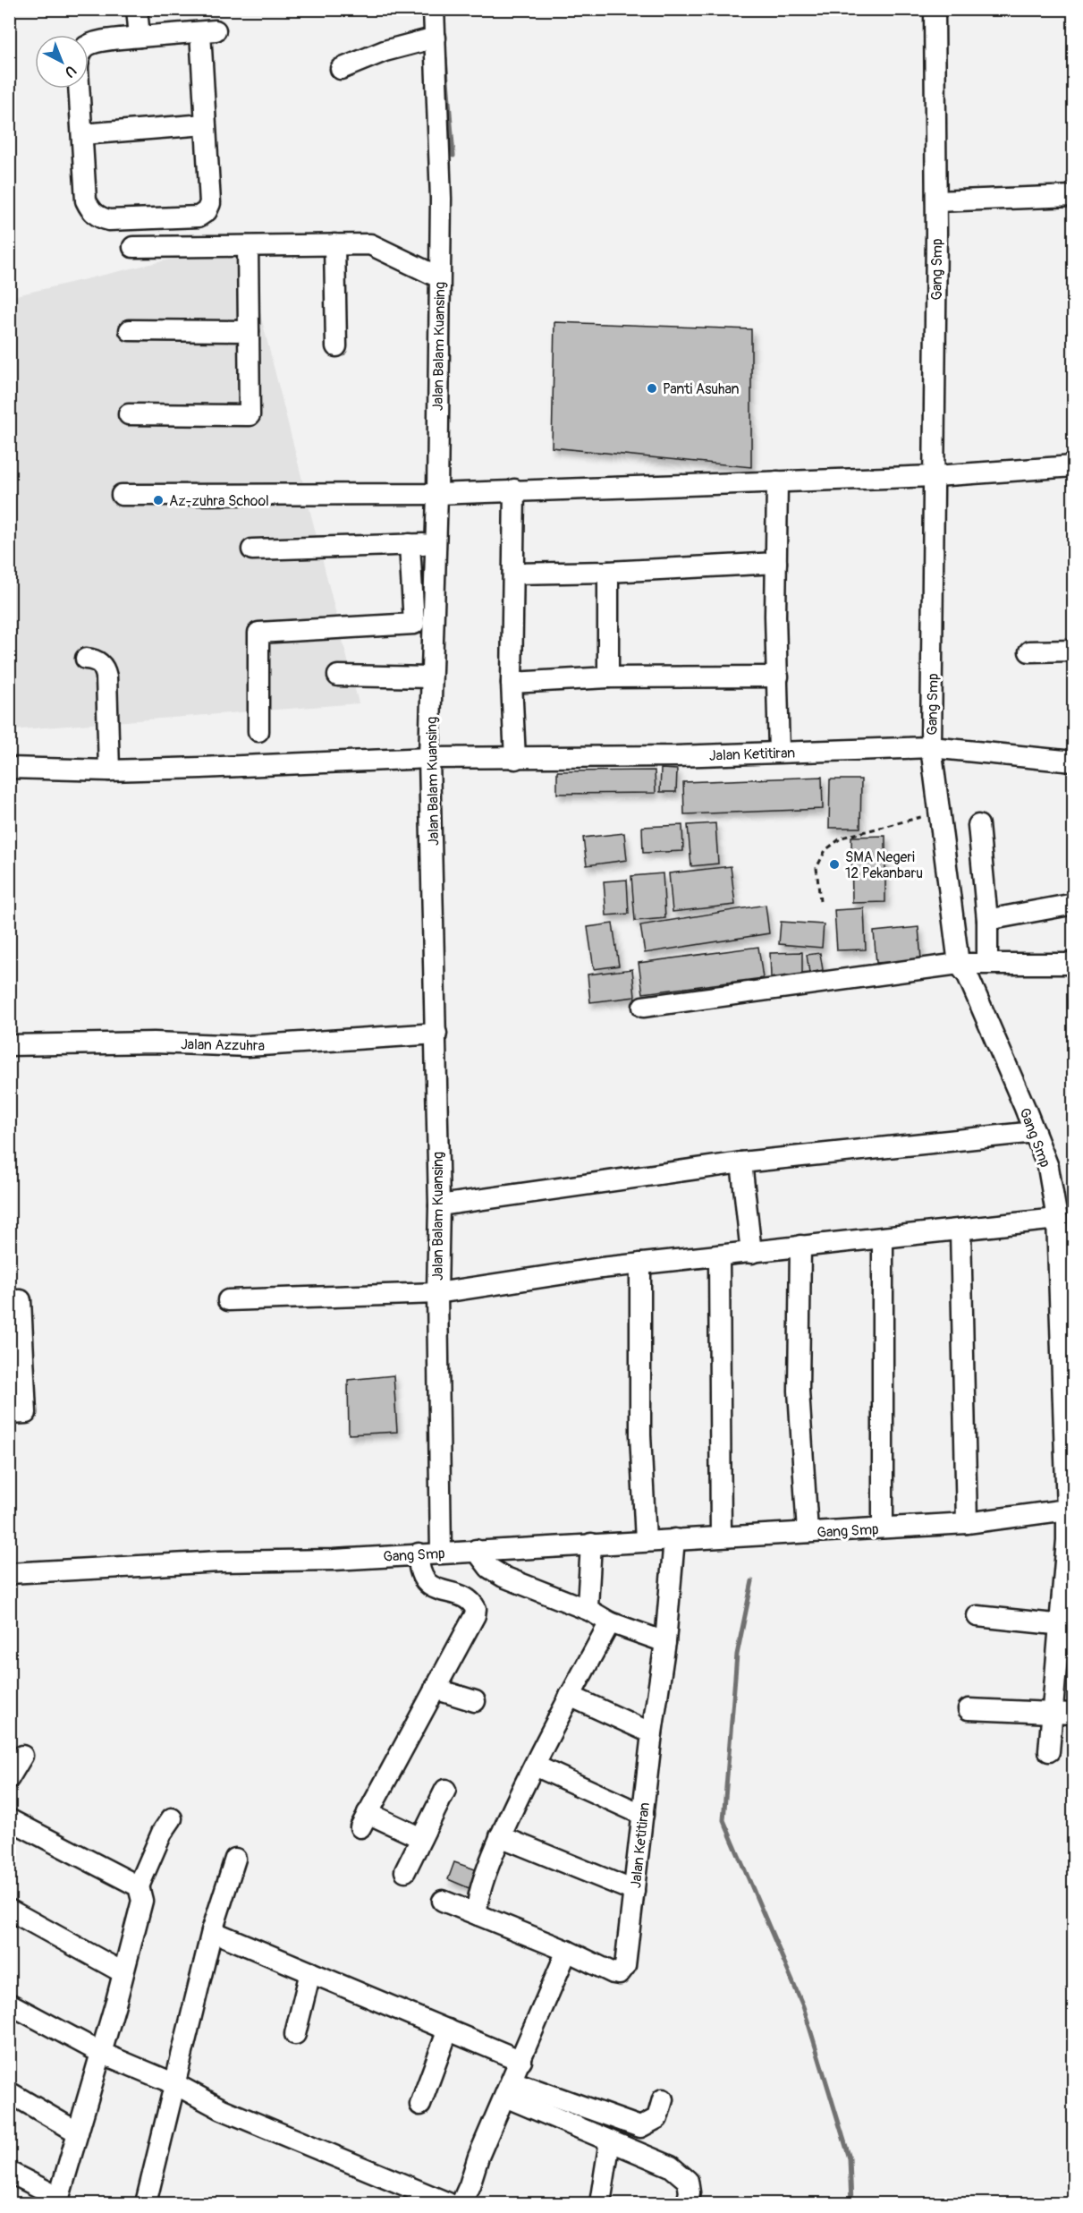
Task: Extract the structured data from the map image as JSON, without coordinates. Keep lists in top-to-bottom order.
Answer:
{
  "streets": {
    "street": [
      "Gang Smp",
      "Jalan Balam Kuansing",
      "Jalan Ketitiran",
      "Jalan Azzuhra"
    ]
  },
  "crossings": [
    ["Gang Smp", "Jalan Balam Kuansing"],
    ["Gang Smp", "Jalan Ketitiran"],
    ["Jalan Balam Kuansing", "Jalan Ketitiran"],
    ["Jalan Balam Kuansing", "Jalan Azzuhra"]
  ],
  "places": ["Panti Asuhan", "Az-zuhra School", "SMA Negeri 12 Pekanbaru"],
  "north": "bottom right"
}
